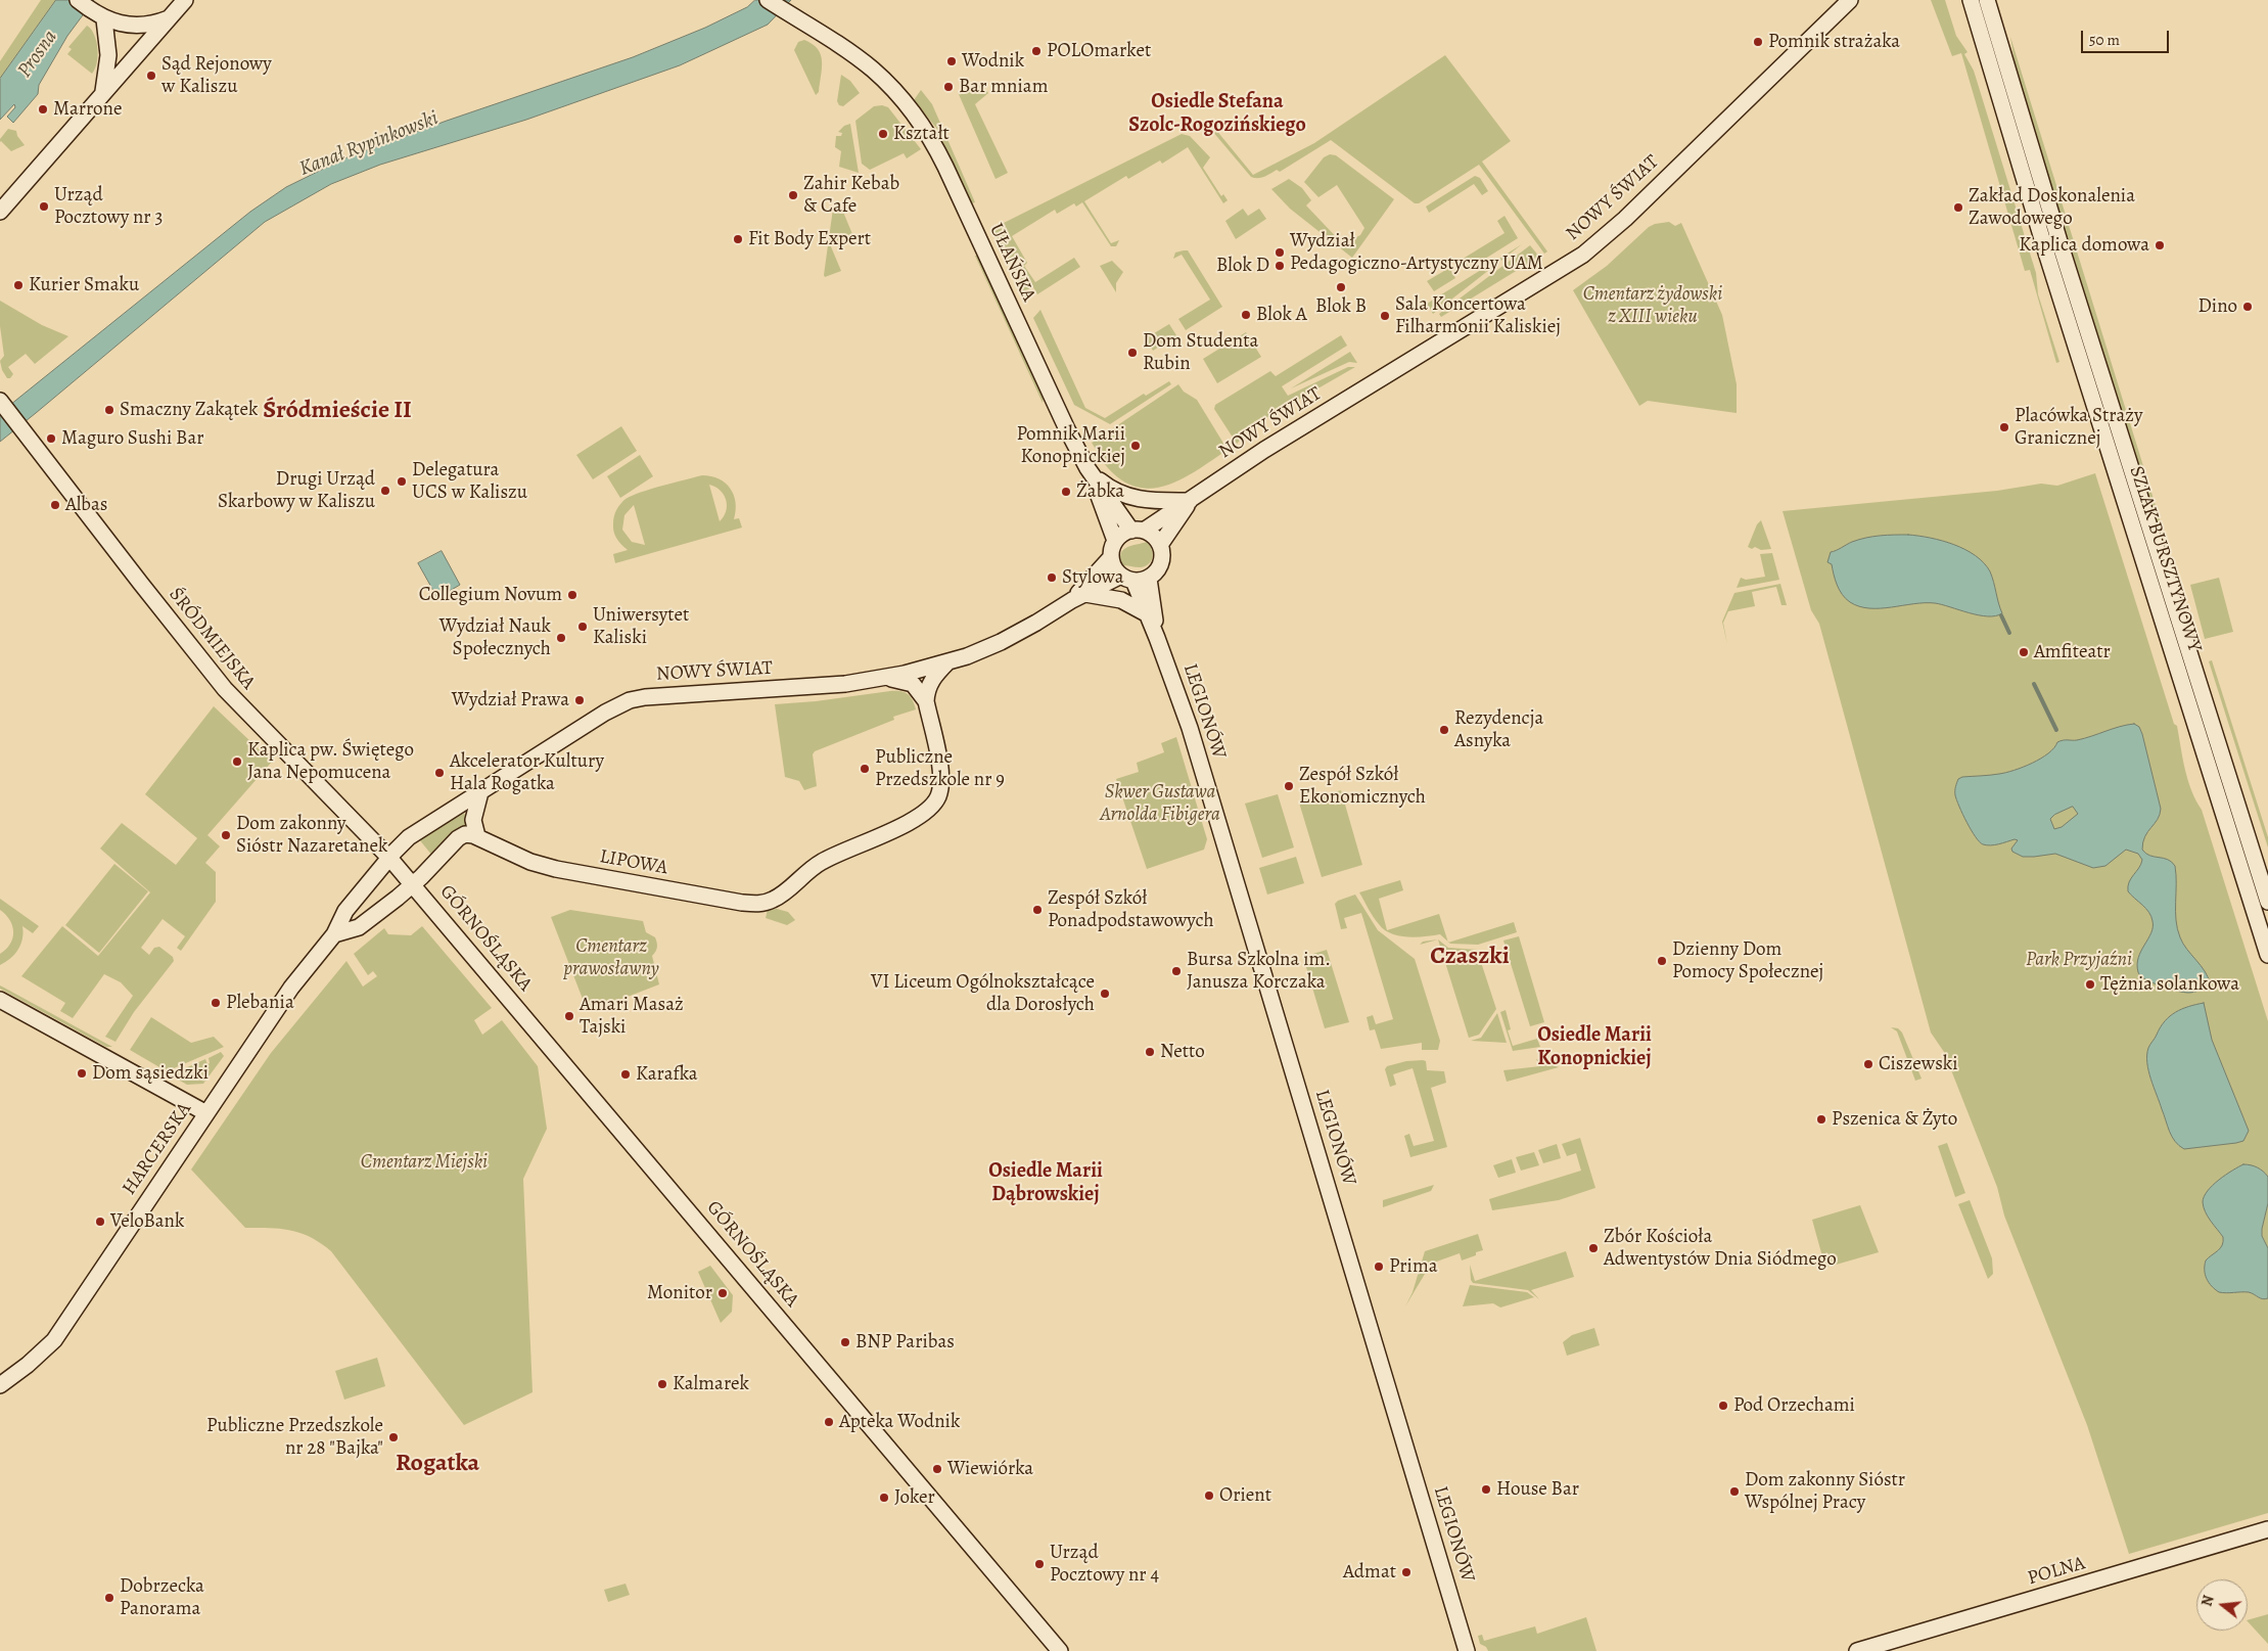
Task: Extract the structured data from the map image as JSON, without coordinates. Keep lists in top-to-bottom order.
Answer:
{
  "streets": {
    "street": [
      "NOWY ŚWIAT",
      "UŁAŃSKA",
      "SZLAK BURSZTYNOWY",
      "ŚRÓDMIEJSKA",
      "LEGIONÓW",
      "LIPOWA",
      "GÓRNOŚLĄSKA",
      "HARCERSKA",
      "POLNA"
    ]
  },
  "crossings": [
    ["NOWY ŚWIAT", "UŁAŃSKA"],
    ["NOWY ŚWIAT", "ŚRÓDMIEJSKA"],
    ["NOWY ŚWIAT", "LEGIONÓW"],
    ["NOWY ŚWIAT", "HARCERSKA"],
    ["UŁAŃSKA", "LEGIONÓW"],
    ["ŚRÓDMIEJSKA", "GÓRNOŚLĄSKA"],
    ["ŚRÓDMIEJSKA", "HARCERSKA"]
  ],
  "districts": [
    "Osiedle Stefana Szolc-Rogozińskiego",
    "Śródmieście II",
    "Czaszki",
    "Osiedle Marii Konopnickiej",
    "Osiedle Marii Dąbrowskiej",
    "Rogatka"
  ],
  "water": ["Prosna", "Kanał Rypinkowski"],
  "parks": [
    "Cmentarz żydowski z XIII wieku",
    "Skwer Gustawa Arnolda Fibigera",
    "Cmentarz prawosławny",
    "Park Przyjaźni",
    "Cmentarz Miejski"
  ],
  "places": [
    "Pomnik strażaka",
    "POLOmarket",
    "Wodnik",
    "Sąd Rejonowy w Kaliszu",
    "Bar mniam",
    "Marrone",
    "Kształt",
    "Zahir Kebab & Cafe",
    "Urząd Pocztowy nr 3",
    "Zakład Doskonalenia Zawodowego",
    "Fit Body Expert",
    "Kaplica domowa",
    "Wydział Pedagogiczno-Artystyczny UAM",
    "Blok D",
    "Kurier Smaku",
    "Blok B",
    "Dino",
    "Blok A",
    "Sala Koncertowa Filharmonii Kaliskiej",
    "Dom Studenta Rubin",
    "Smaczny Zakątek",
    "Placówka Straży Granicznej",
    "Maguro Sushi Bar",
    "Pomnik Marii Konopnickiej",
    "Delegatura UCS w Kaliszu",
    "Drugi Urząd Skarbowy w Kaliszu",
    "Żabka",
    "Albas",
    "Stylowa",
    "Collegium Novum",
    "Uniwersytet Kaliski",
    "Wydział Nauk Społecznych",
    "Amfiteatr",
    "Wydział Prawa",
    "Rezydencja Asnyka",
    "Kaplica pw. Świętego Jana Nepomucena",
    "Publiczne Przedszkole nr 9",
    "Akcelerator Kultury Hala Rogatka",
    "Zespół Szkół Ekonomicznych",
    "Dom zakonny Sióstr Nazaretanek",
    "Zespół Szkół Ponadpodstawowych",
    "Dzienny Dom Pomocy Społecznej",
    "Bursa Szkolna im. Janusza Korczaka",
    "Tężnia solankowa",
    "VI Liceum Ogólnokształcące dla Dorosłych",
    "Plebania",
    "Amari Masaż Tajski",
    "Netto",
    "Ciszewski",
    "Dom sąsiedzki",
    "Karafka",
    "Pszenica & Żyto",
    "VeloBank",
    "Zbór Kościoła Adwentystów Dnia Siódmego",
    "Prima",
    "Monitor",
    "BNP Paribas",
    "Kalmarek",
    "Pod Orzechami",
    "Apteka Wodnik",
    "Publiczne Przedszkole nr 28 \"Bajka\"",
    "Wiewiórka",
    "House Bar",
    "Dom zakonny Sióstr Wspólnej Pracy",
    "Orient",
    "Joker",
    "Urząd Pocztowy nr 4",
    "Admat",
    "Dobrzecka Panorama"
  ],
  "scale_bar": "50 m",
  "north": "left"
}
